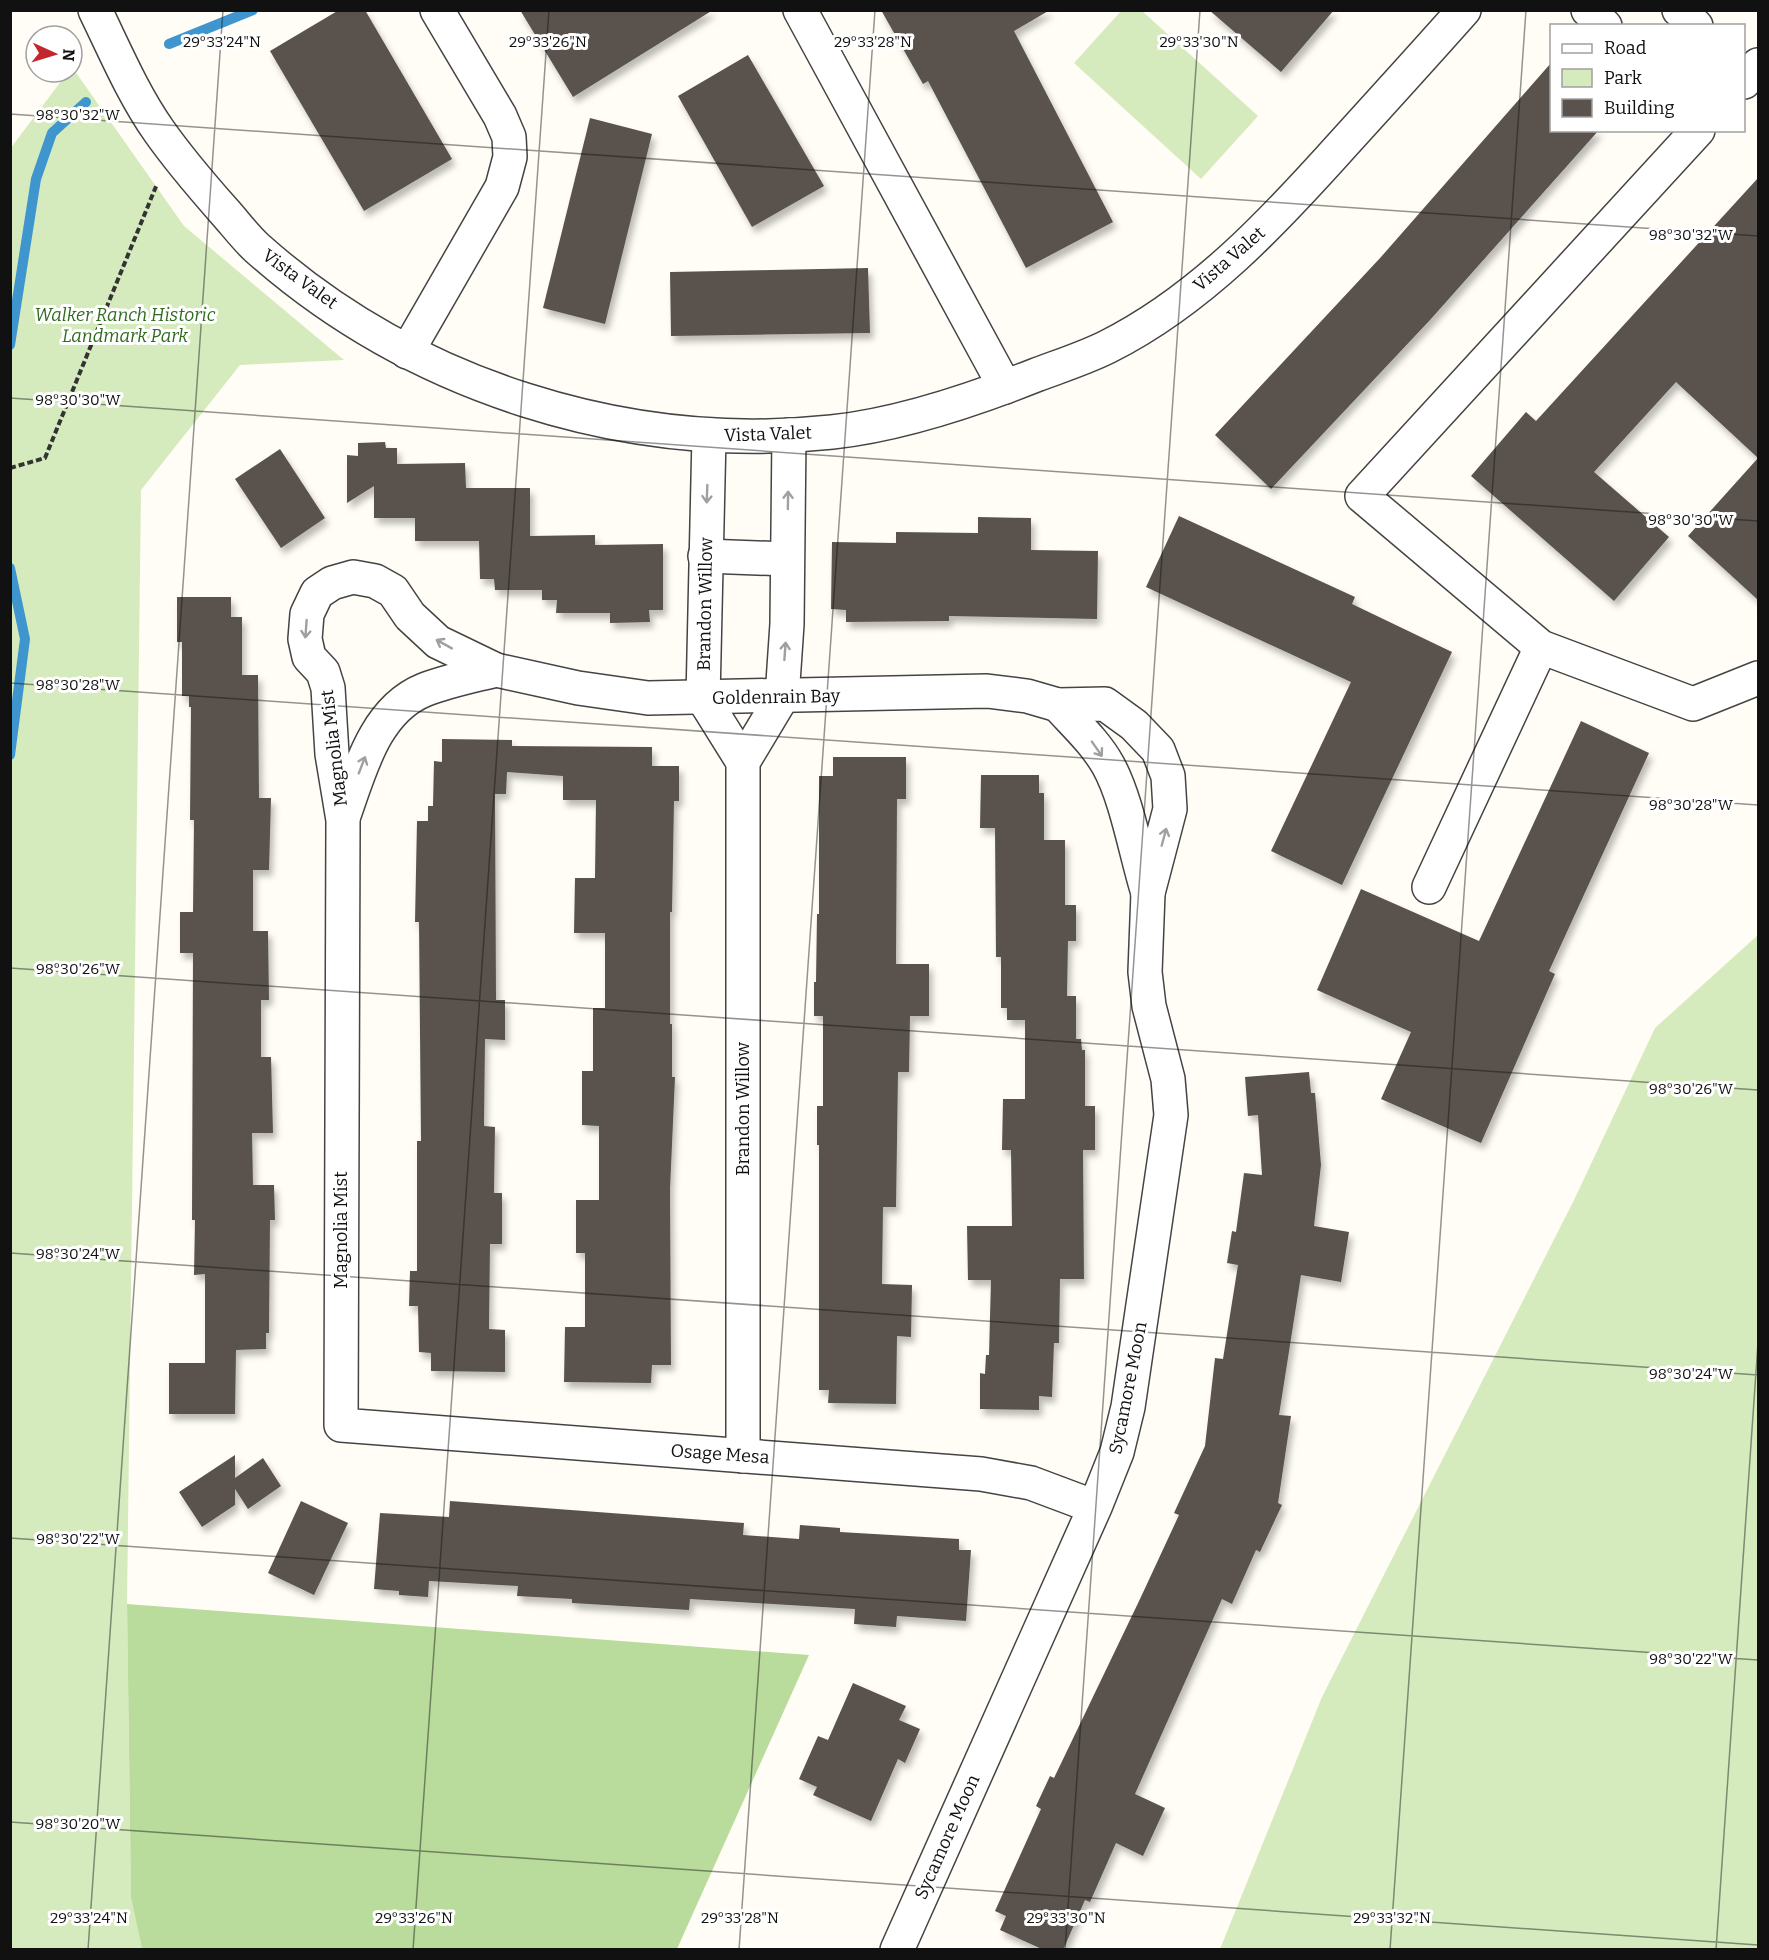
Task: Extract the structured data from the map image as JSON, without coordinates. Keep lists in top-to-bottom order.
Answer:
{
  "streets": {
    "street": [
      "Vista Valet",
      "Brandon Willow",
      "Goldenrain Bay",
      "Magnolia Mist",
      "Sycamore Moon",
      "Osage Mesa"
    ]
  },
  "crossings": [
    ["Vista Valet", "Brandon Willow"],
    ["Brandon Willow", "Goldenrain Bay"],
    ["Brandon Willow", "Osage Mesa"],
    ["Goldenrain Bay", "Magnolia Mist"],
    ["Goldenrain Bay", "Sycamore Moon"],
    ["Magnolia Mist", "Osage Mesa"],
    ["Sycamore Moon", "Osage Mesa"]
  ],
  "parks": ["Walker Ranch Historic Landmark Park"],
  "legend": ["Road", "Park", "Building"],
  "north": "right",
  "coordinates": [
    "29°33'24\"N",
    "29°33'26\"N",
    "29°33'28\"N",
    "29°33'30\"N",
    "98°30'32\"W",
    "98°30'30\"W",
    "98°30'28\"W",
    "98°30'26\"W",
    "98°30'24\"W",
    "98°30'22\"W",
    "98°30'20\"W",
    "29°33'32\"N"
  ]
}
